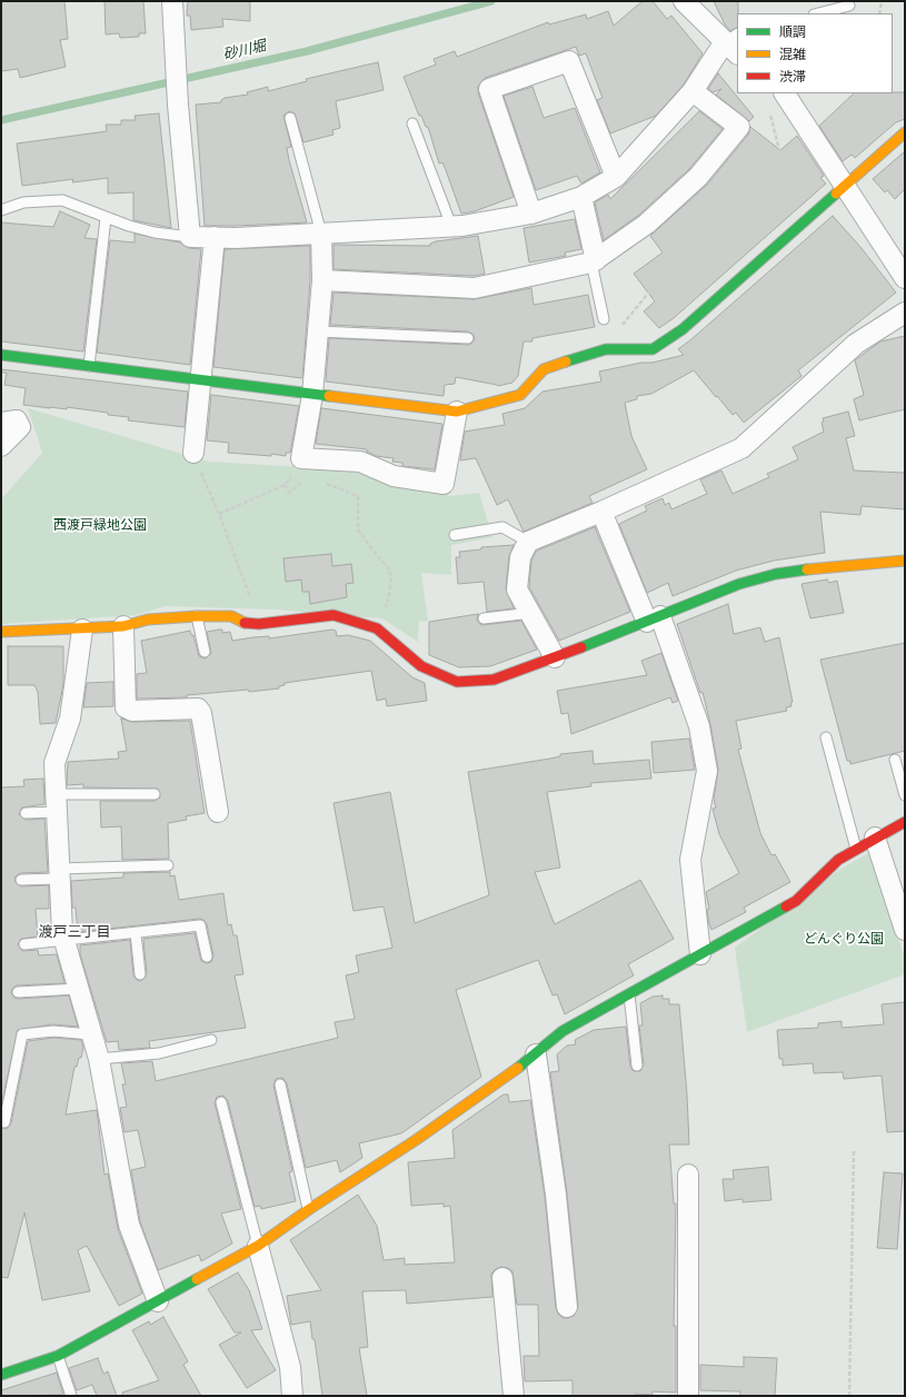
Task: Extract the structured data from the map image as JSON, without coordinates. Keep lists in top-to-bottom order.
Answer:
{
  "districts": ["渡戸三丁目"],
  "water": ["砂川堀"],
  "parks": ["西渡戸緑地公園", "どんぐり公園"],
  "legend": ["順調", "混雑", "渋滞"]
}
